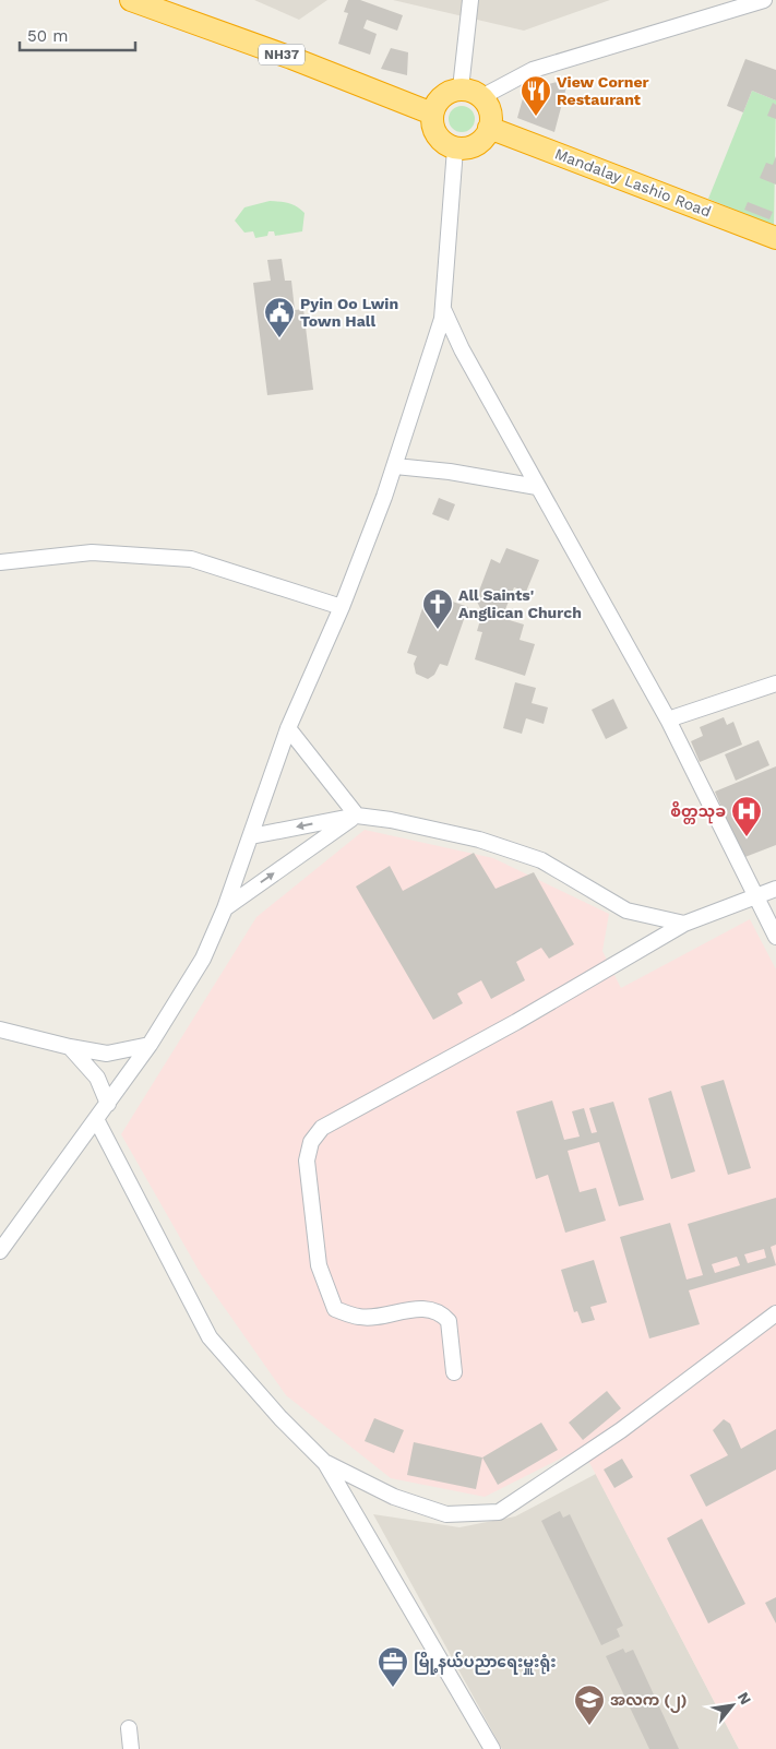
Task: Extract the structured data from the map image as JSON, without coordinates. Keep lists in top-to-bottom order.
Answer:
{
  "streets": {
    "highway": ["NH37", "Mandalay Lashio Road"]
  },
  "crossings": [
    ["NH37", "Mandalay Lashio Road"]
  ],
  "places": {
    "restaurant": ["View Corner Restaurant"],
    "public building": ["Pyin Oo Lwin Town Hall"],
    "church": ["All Saints' Anglican Church"],
    "hospital": ["စိတ္တသုခ"],
    "office": ["မြို့နယ်ပညာရေးမှူးရုံး"],
    "school or university": ["အလက (၂)"]
  },
  "scale_bar": "50 m",
  "north": "top right"
}
